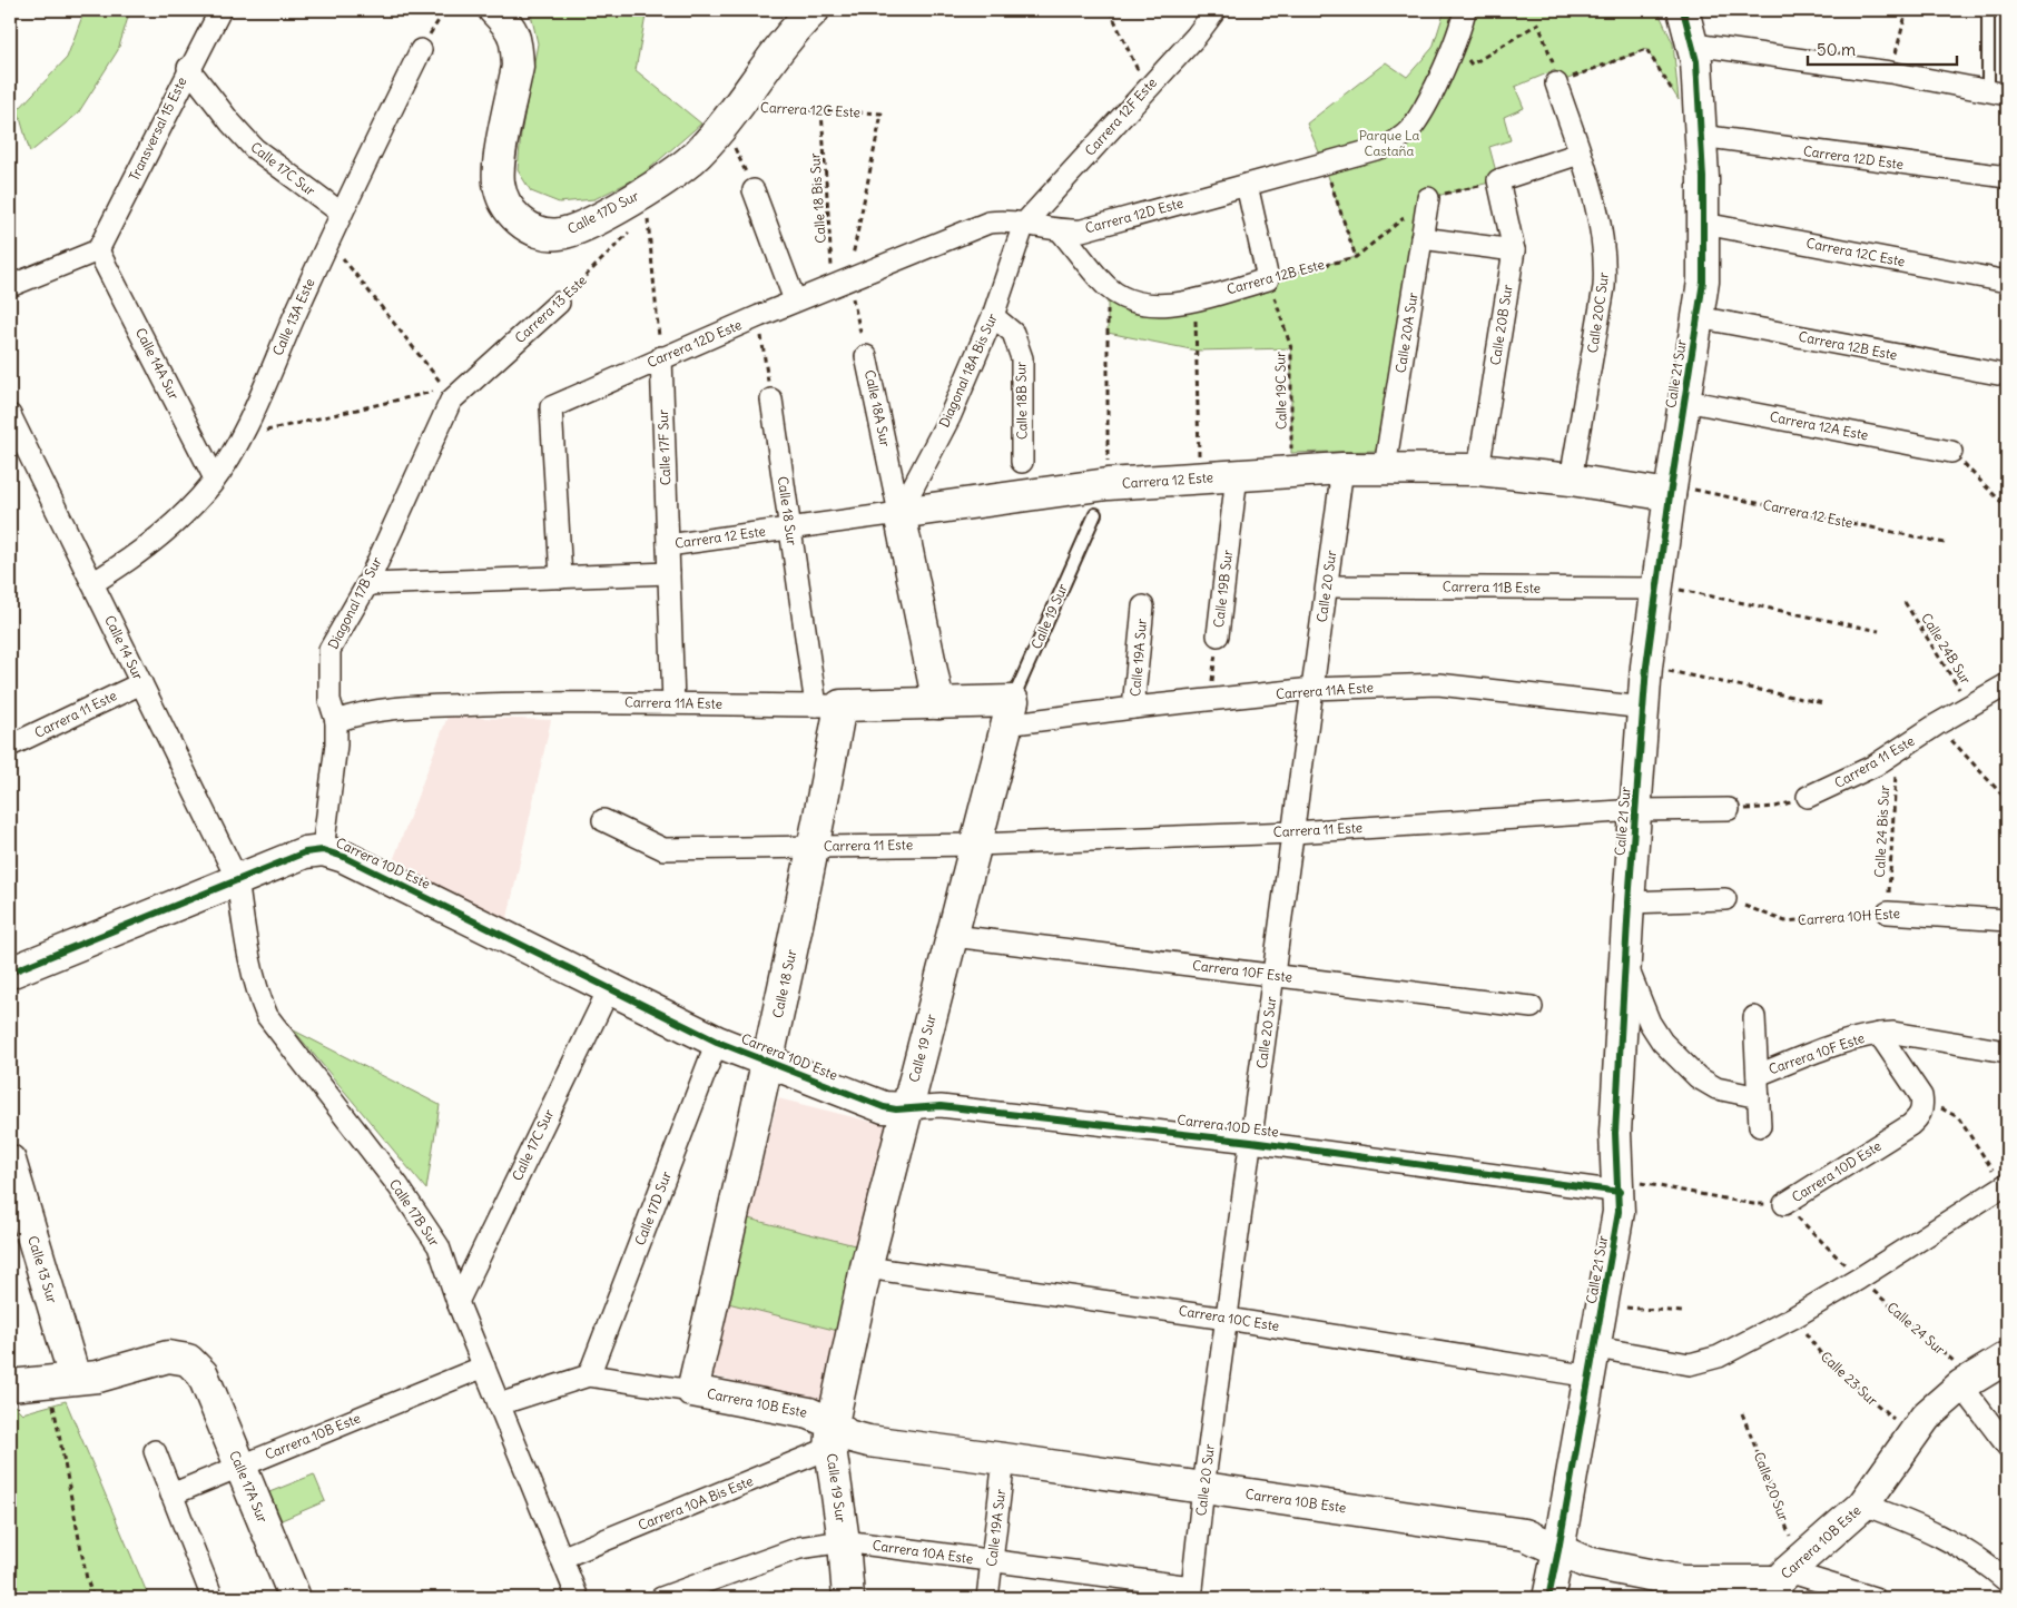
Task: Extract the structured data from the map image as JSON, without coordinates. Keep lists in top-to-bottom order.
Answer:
{
  "streets": {
    "street": [
      "Carrera 12C Este",
      "Carrera 12F Este",
      "Transversal 15 Este",
      "Carrera 12D Este",
      "Calle 17C Sur",
      "Calle 17D Sur",
      "Carrera 12B Este",
      "Carrera 13 Este",
      "Calle 20C Sur",
      "Calle 13A Este",
      "Calle 20B Sur",
      "Calle 20A Sur",
      "Calle 14A Sur",
      "Diagonal 18A Bis Sur",
      "Calle 21 Sur",
      "Calle 18B Sur",
      "Calle 18A Sur",
      "Carrera 12A Este",
      "Calle 17F Sur",
      "Carrera 12 Este",
      "Calle 18 Sur",
      "Calle 20 Sur",
      "Carrera 11B Este",
      "Calle 19B Sur",
      "Diagonal 17B Sur",
      "Calle 19 Sur",
      "Calle 14 Sur",
      "Calle 19A Sur",
      "Carrera 11A Este",
      "Carrera 11 Este",
      "Carrera 10D Este",
      "Carrera 10H Este",
      "Carrera 10F Este",
      "Calle 17B Sur",
      "Calle 13 Sur",
      "Carrera 10C Este",
      "Carrera 10B Este",
      "Calle 17A Sur",
      "Carrera 10A Bis Este",
      "Carrera 10A Este"
    ],
    "path": [
      "Calle 18 Bis Sur",
      "Calle 19C Sur",
      "Calle 24B Sur",
      "Calle 24 Bis Sur",
      "Calle 24 Sur",
      "Calle 23 Sur"
    ]
  },
  "crossings": [
    ["Carrera 12C Este", "Calle 18 Bis Sur"],
    ["Carrera 12C Este", "Calle 17D Sur"],
    ["Carrera 12C Este", "Calle 21 Sur"],
    ["Carrera 12C Este", "Calle 18A Sur"],
    ["Carrera 12F Este", "Carrera 12D Este"],
    ["Carrera 12F Este", "Diagonal 18A Bis Sur"],
    ["Transversal 15 Este", "Calle 17C Sur"],
    ["Transversal 15 Este", "Calle 14A Sur"],
    ["Carrera 12D Este", "Calle 18 Bis Sur"],
    ["Carrera 12D Este", "Carrera 12B Este"],
    ["Carrera 12D Este", "Diagonal 18A Bis Sur"],
    ["Carrera 12D Este", "Calle 21 Sur"],
    ["Carrera 12D Este", "Calle 18A Sur"],
    ["Carrera 12D Este", "Calle 17F Sur"],
    ["Calle 17C Sur", "Calle 13A Este"],
    ["Calle 17C Sur", "Carrera 10D Este"],
    ["Calle 17C Sur", "Calle 17B Sur"],
    ["Calle 18 Bis Sur", "Calle 18A Sur"],
    ["Calle 17D Sur", "Carrera 10D Este"],
    ["Calle 17D Sur", "Carrera 10B Este"],
    ["Carrera 12B Este", "Calle 20B Sur"],
    ["Carrera 12B Este", "Calle 20A Sur"],
    ["Carrera 12B Este", "Calle 21 Sur"],
    ["Carrera 12B Este", "Calle 19C Sur"],
    ["Carrera 13 Este", "Diagonal 17B Sur"],
    ["Calle 20C Sur", "Carrera 12 Este"],
    ["Calle 13A Este", "Calle 14A Sur"],
    ["Calle 13A Este", "Calle 14 Sur"],
    ["Calle 20B Sur", "Carrera 12 Este"],
    ["Calle 20A Sur", "Carrera 12 Este"],
    ["Diagonal 18A Bis Sur", "Calle 18B Sur"],
    ["Diagonal 18A Bis Sur", "Calle 18A Sur"],
    ["Diagonal 18A Bis Sur", "Carrera 12 Este"],
    ["Calle 21 Sur", "Carrera 12A Este"],
    ["Calle 21 Sur", "Carrera 12 Este"],
    ["Calle 21 Sur", "Carrera 11B Este"],
    ["Calle 21 Sur", "Carrera 11A Este"],
    ["Calle 21 Sur", "Carrera 11 Este"],
    ["Calle 21 Sur", "Carrera 10D Este"],
    ["Calle 21 Sur", "Carrera 10C Este"],
    ["Calle 21 Sur", "Carrera 10B Este"],
    ["Calle 19C Sur", "Carrera 12 Este"],
    ["Calle 18A Sur", "Carrera 12 Este"],
    ["Calle 18A Sur", "Carrera 11A Este"],
    ["Calle 17F Sur", "Carrera 12 Este"],
    ["Calle 17F Sur", "Carrera 11A Este"],
    ["Carrera 12 Este", "Calle 18 Sur"],
    ["Carrera 12 Este", "Calle 20 Sur"],
    ["Carrera 12 Este", "Calle 19B Sur"],
    ["Calle 18 Sur", "Carrera 11A Este"],
    ["Calle 18 Sur", "Carrera 11 Este"],
    ["Calle 18 Sur", "Carrera 10D Este"],
    ["Calle 18 Sur", "Carrera 10B Este"],
    ["Calle 20 Sur", "Carrera 11B Este"],
    ["Calle 20 Sur", "Carrera 11A Este"],
    ["Calle 20 Sur", "Carrera 11 Este"],
    ["Calle 20 Sur", "Carrera 10D Este"],
    ["Calle 20 Sur", "Carrera 10F Este"],
    ["Calle 20 Sur", "Carrera 10C Este"],
    ["Calle 20 Sur", "Carrera 10B Este"],
    ["Calle 20 Sur", "Carrera 10A Este"],
    ["Calle 19B Sur", "Carrera 11A Este"],
    ["Diagonal 17B Sur", "Carrera 11A Este"],
    ["Diagonal 17B Sur", "Carrera 10D Este"],
    ["Calle 19 Sur", "Carrera 11A Este"],
    ["Calle 19 Sur", "Carrera 11 Este"],
    ["Calle 19 Sur", "Carrera 10D Este"],
    ["Calle 19 Sur", "Carrera 10F Este"],
    ["Calle 19 Sur", "Carrera 10C Este"],
    ["Calle 19 Sur", "Carrera 10B Este"],
    ["Calle 19 Sur", "Carrera 10A Bis Este"],
    ["Calle 19 Sur", "Carrera 10A Este"],
    ["Calle 14 Sur", "Carrera 11 Este"],
    ["Calle 14 Sur", "Carrera 10D Este"],
    ["Calle 14 Sur", "Calle 17B Sur"],
    ["Calle 24B Sur", "Carrera 11 Este"],
    ["Calle 19A Sur", "Carrera 11A Este"],
    ["Calle 19A Sur", "Carrera 10B Este"],
    ["Calle 19A Sur", "Carrera 10A Este"],
    ["Carrera 11 Este", "Calle 24 Bis Sur"],
    ["Calle 24 Bis Sur", "Carrera 10H Este"],
    ["Carrera 10D Este", "Calle 17B Sur"],
    ["Carrera 10D Este", "Calle 24 Sur"],
    ["Calle 17B Sur", "Carrera 10B Este"],
    ["Calle 17B Sur", "Carrera 10A Bis Este"],
    ["Calle 13 Sur", "Calle 17A Sur"],
    ["Calle 24 Sur", "Carrera 10B Este"],
    ["Calle 23 Sur", "Carrera 10B Este"],
    ["Carrera 10B Este", "Calle 17A Sur"],
    ["Carrera 10B Este", "Carrera 10A Bis Este"]
  ],
  "parks": ["Parque La Castaña"],
  "scale_bar": "50 m"
}
